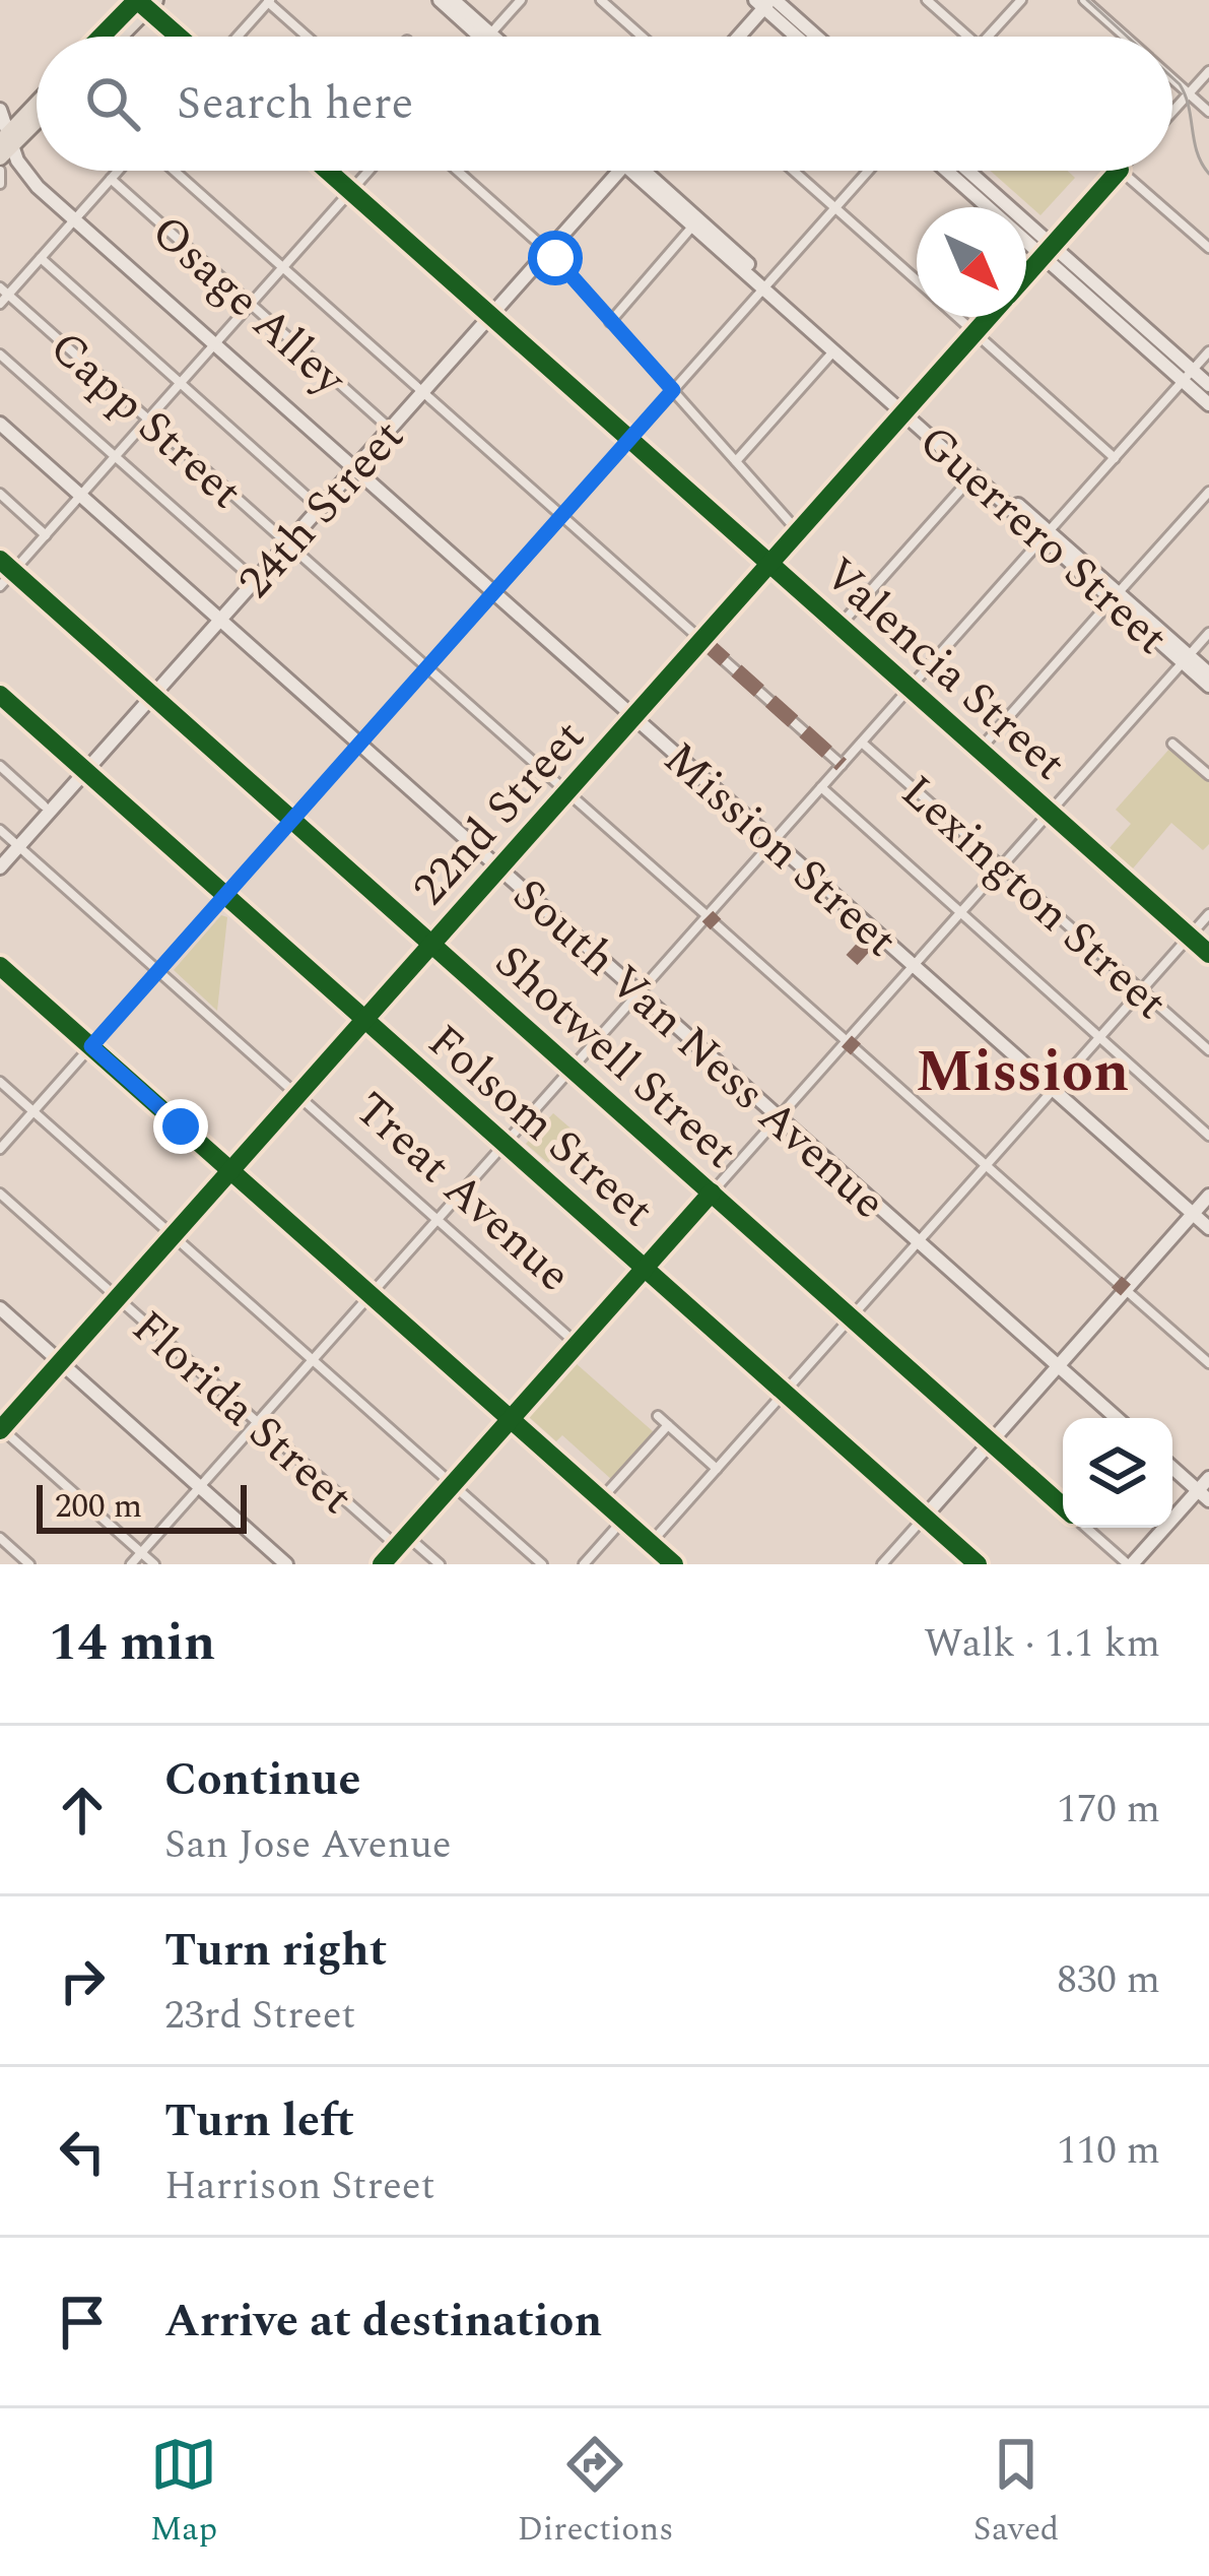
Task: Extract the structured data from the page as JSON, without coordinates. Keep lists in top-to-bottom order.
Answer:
{
  "streets": {
    "main road": [
      "24th Street",
      "Guerrero Street",
      "Valencia Street",
      "Mission Street",
      "South Van Ness Avenue",
      "Folsom Street"
    ],
    "street": [
      "Osage Alley",
      "Capp Street",
      "22nd Street",
      "Lexington Street",
      "Shotwell Street",
      "Treat Avenue",
      "Florida Street"
    ]
  },
  "crossings": [
    ["Osage Alley", "24th Street"],
    ["Capp Street", "24th Street"],
    ["Capp Street", "22nd Street"],
    ["24th Street", "Valencia Street"],
    ["24th Street", "Mission Street"],
    ["24th Street", "South Van Ness Avenue"],
    ["24th Street", "Shotwell Street"],
    ["24th Street", "Folsom Street"],
    ["24th Street", "Treat Avenue"],
    ["Guerrero Street", "22nd Street"],
    ["Valencia Street", "22nd Street"],
    ["22nd Street", "Mission Street"],
    ["22nd Street", "South Van Ness Avenue"],
    ["22nd Street", "Shotwell Street"],
    ["22nd Street", "Folsom Street"],
    ["22nd Street", "Treat Avenue"],
    ["22nd Street", "Florida Street"]
  ],
  "districts": ["Mission"],
  "scale_bar": "200 m",
  "north": "bottom right",
  "page": {
    "search": "Search here",
    "scale": "200 m",
    "heading": ["14 min", "Walk · 1.1 km"],
    "list": [
      ["Continue", "San Jose Avenue", "170 m"],
      ["Turn right", "23rd Street", "830 m"],
      ["Turn left", "Harrison Street", "110 m"],
      "Arrive at destination"
    ],
    "nav": ["Map", "Directions", "Saved"]
  }
}
